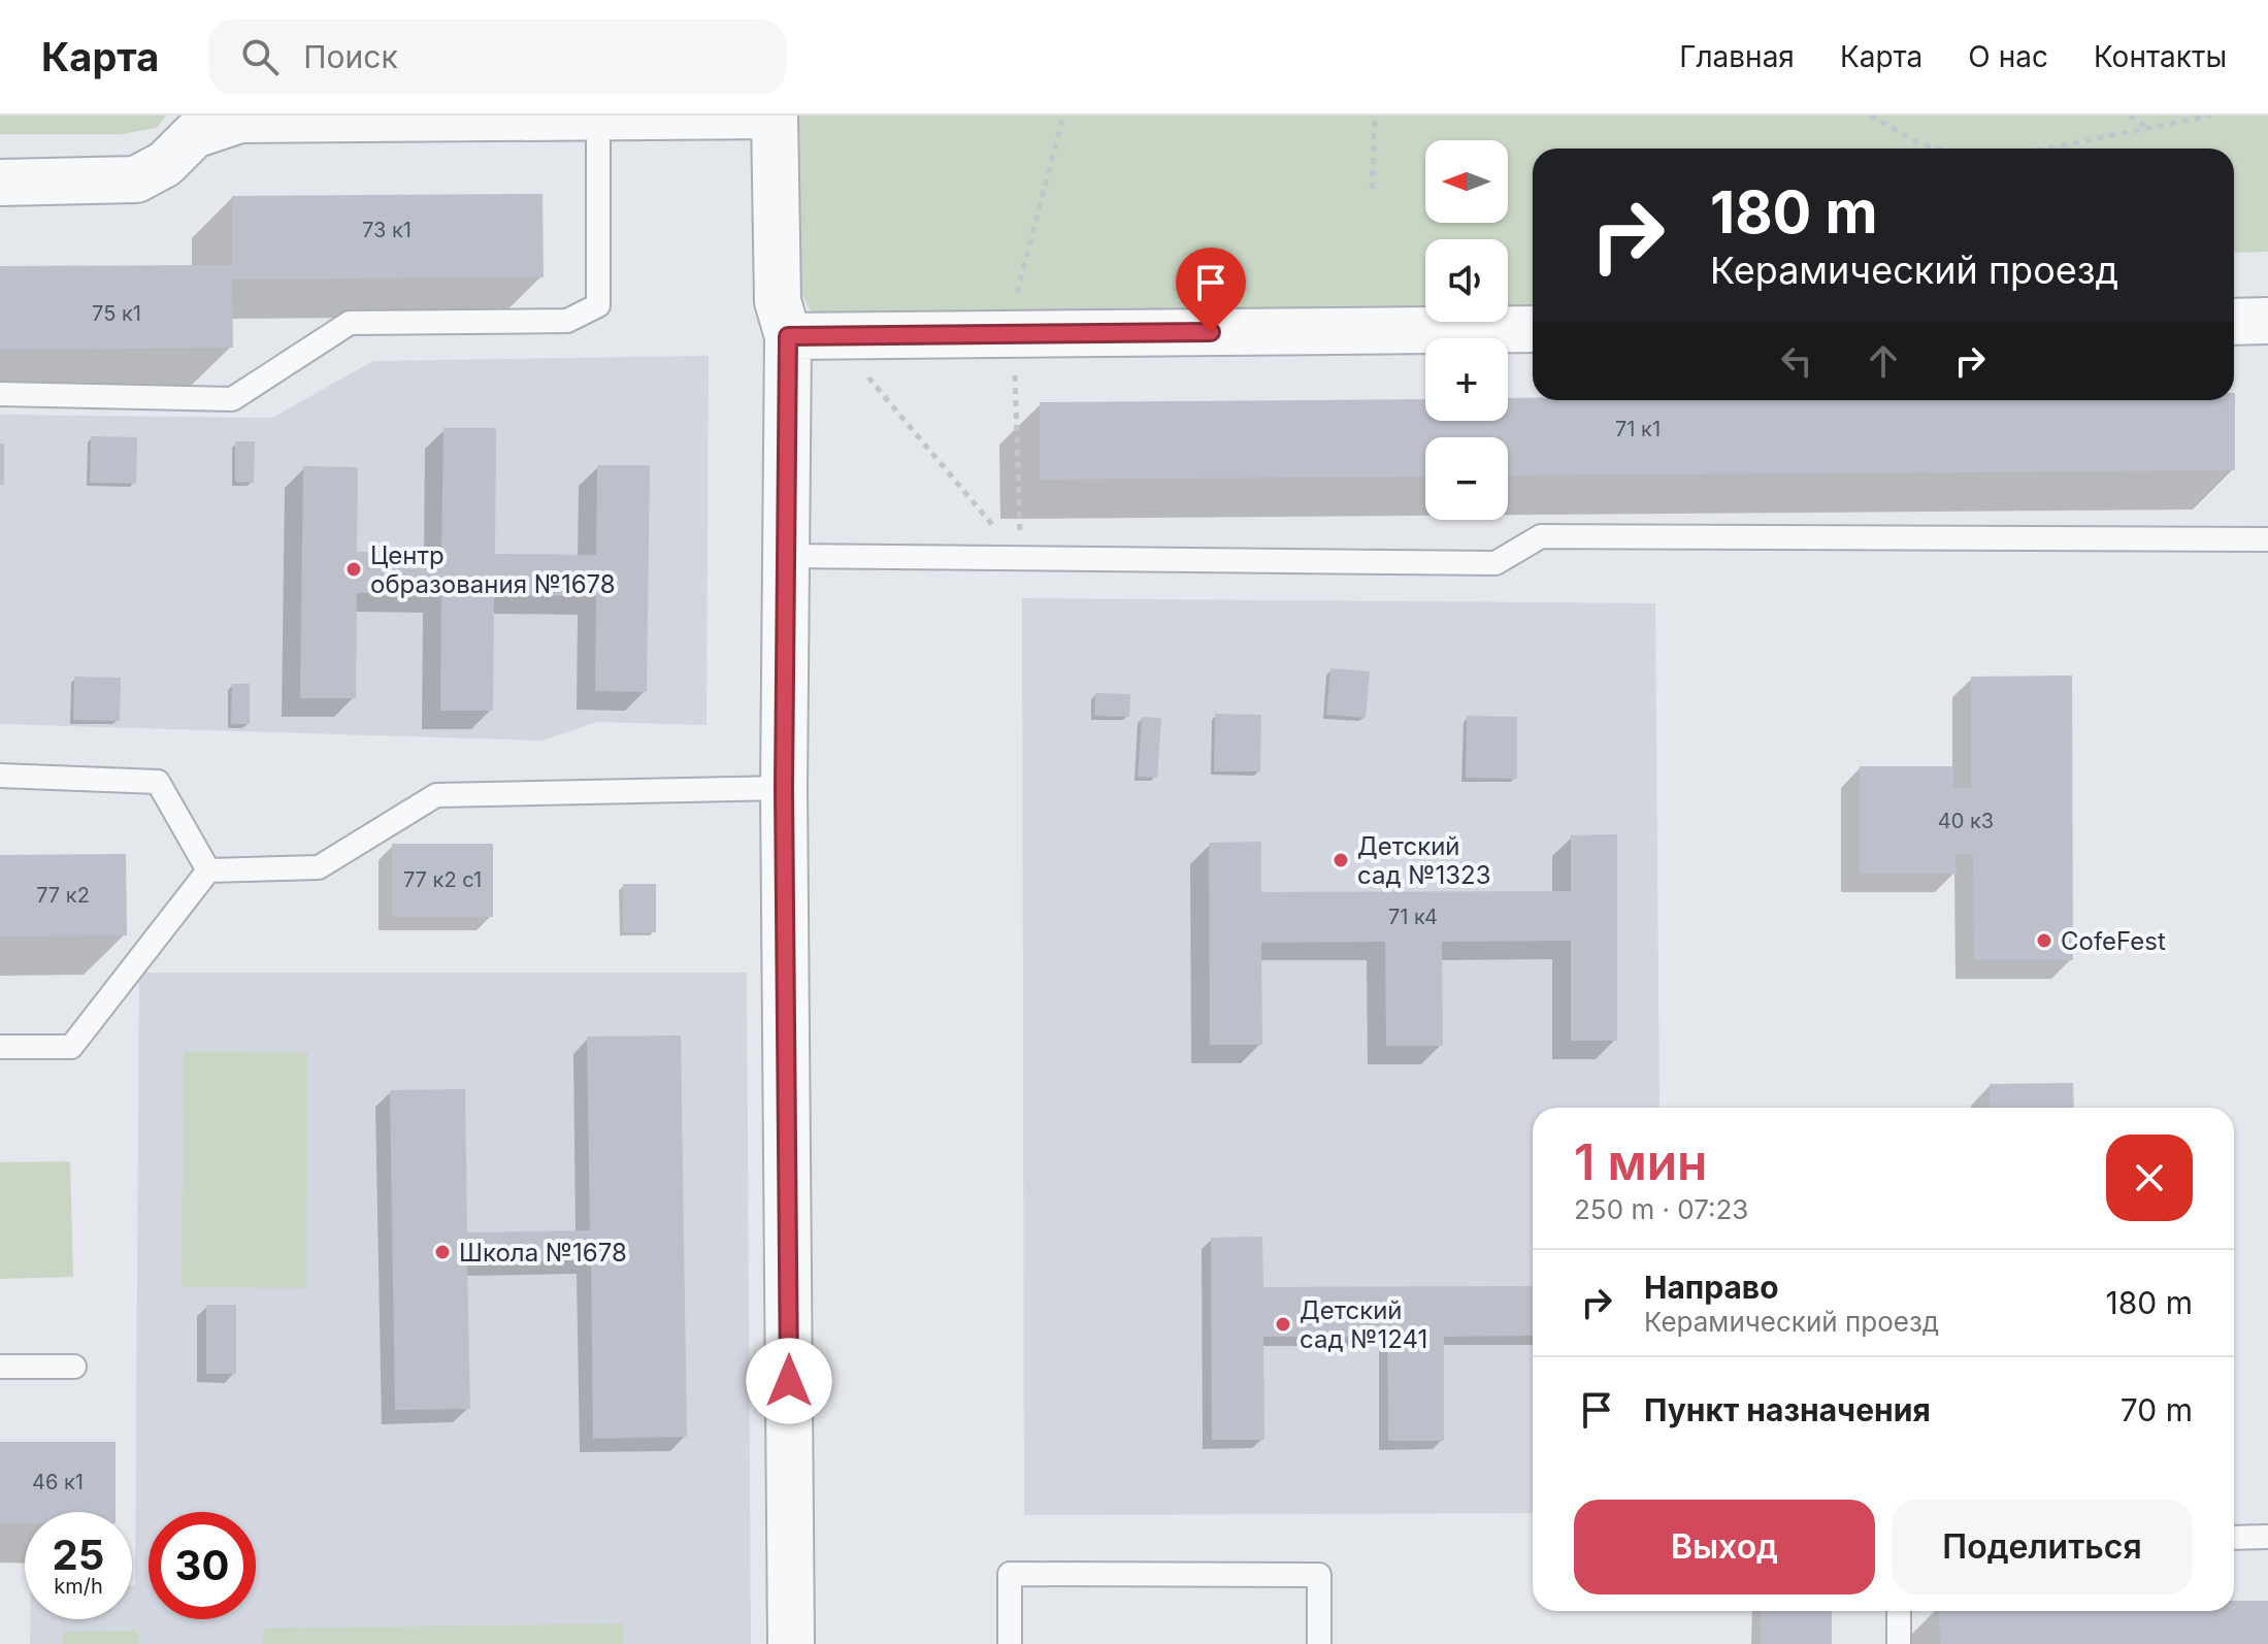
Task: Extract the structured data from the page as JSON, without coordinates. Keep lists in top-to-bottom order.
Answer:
{
  "places": [
    "Центр образования №1678",
    "Детский сад №1323",
    "CofeFest",
    "Школа №1678",
    "Детский сад №1241"
  ],
  "house_numbers": [
    "73 к1",
    "75 к1",
    "71 к1",
    "40 к3",
    "77 к2 с1",
    "77 к2",
    "71 к4",
    "46 к1"
  ],
  "north": "left",
  "page": {
    "header": "Карта",
    "search": "Поиск",
    "nav": [
      "Главная",
      "Карта",
      "О нас",
      "Контакты"
    ],
    "map_buttons": ["+", "−"],
    "turn": ["180 m", "Керамический проезд"],
    "heading": ["1 мин", "250 m · 07:23"],
    "list": [
      {
        "name": "Направо",
        "note": "Керамический проезд",
        "value": "180 m"
      },
      {
        "name": "Пункт назначения",
        "value": "70 m"
      }
    ],
    "buttons": ["Выход", "Поделиться"],
    "speed": "25 km/h",
    "limit": "30"
  }
}
